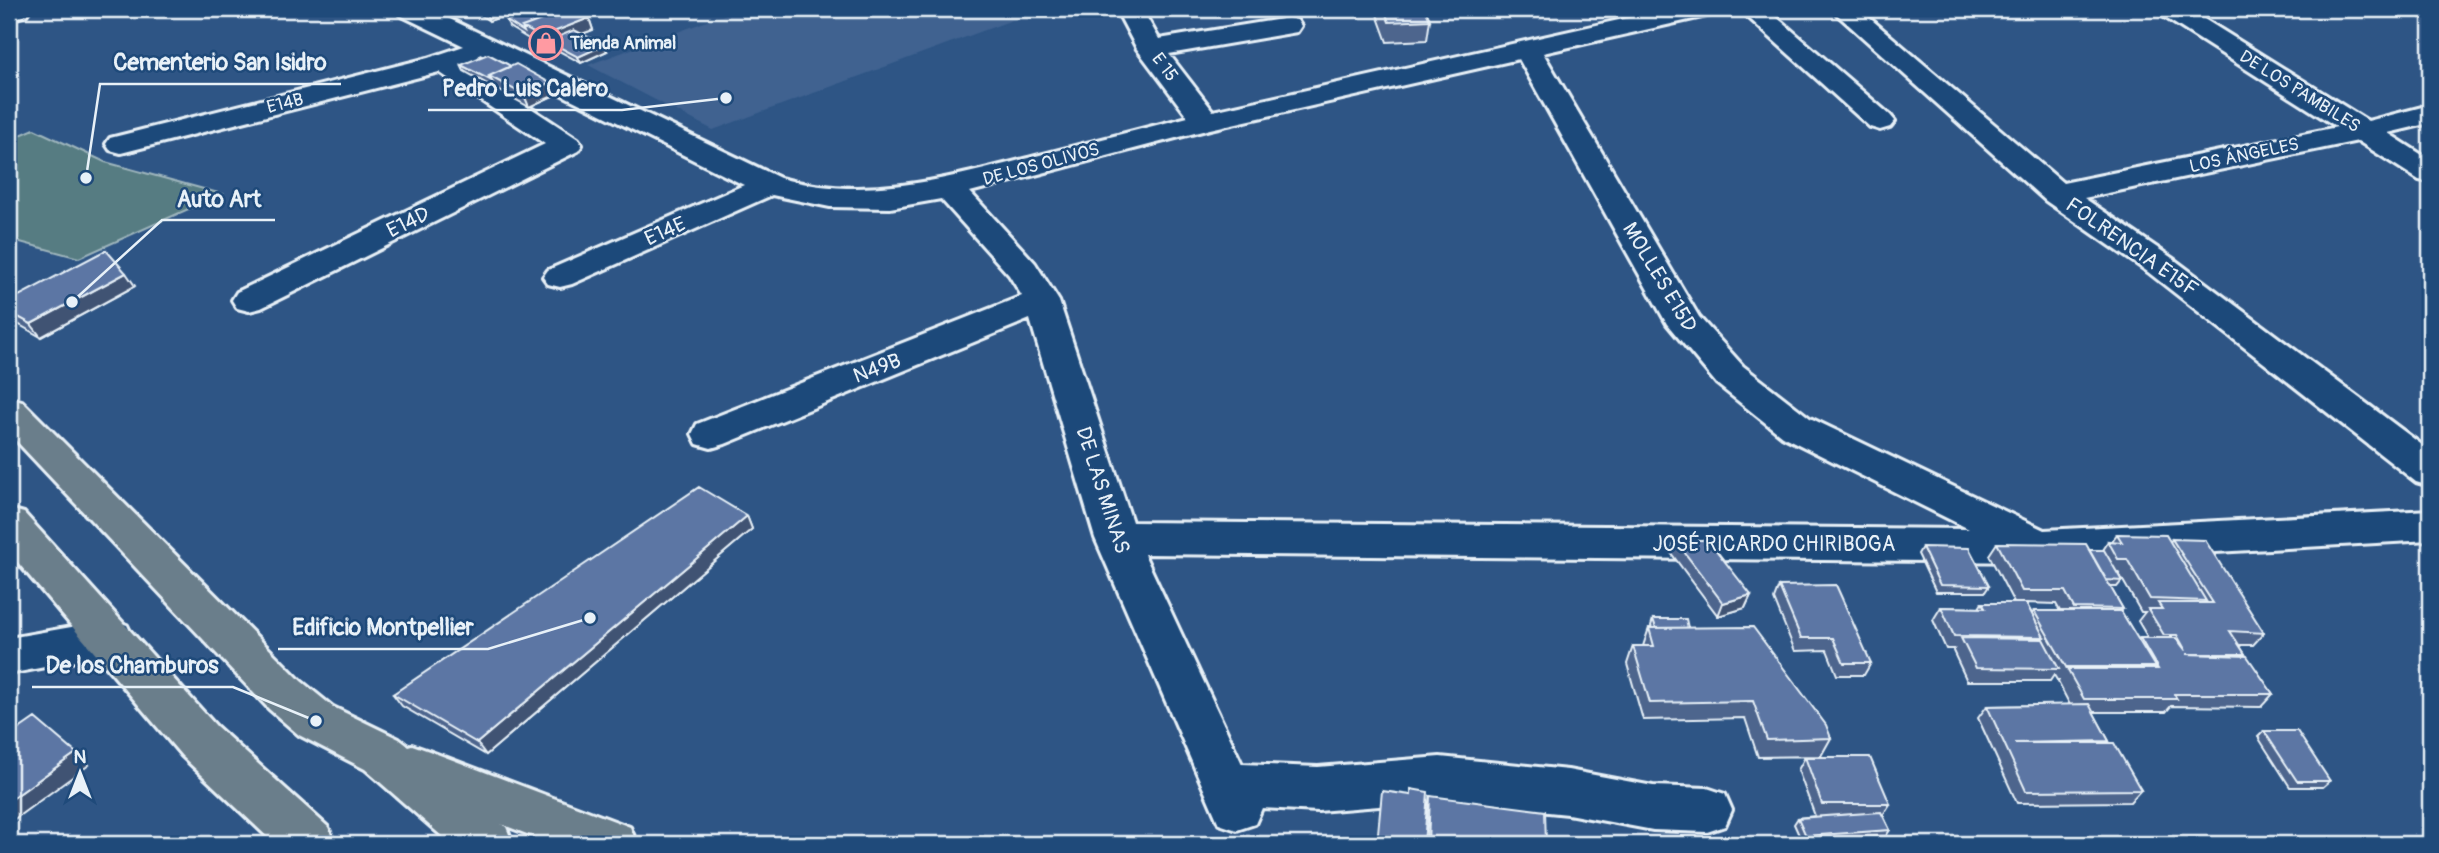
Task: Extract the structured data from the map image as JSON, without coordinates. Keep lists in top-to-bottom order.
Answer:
{
  "streets": {
    "street": [
      "E 15",
      "DE LOS PAMBILES",
      "E14B",
      "LOS ÁNGELES",
      "DE LOS OLIVOS",
      "E14D",
      "E14E",
      "FOLRENCIA E15F",
      "MOLLES E15D",
      "N49B",
      "DE LAS MINAS",
      "JOSÉ RICARDO CHIRIBOGA"
    ]
  },
  "crossings": [
    ["E 15", "DE LOS OLIVOS"],
    ["DE LOS PAMBILES", "LOS ÁNGELES"],
    ["E14B", "DE LOS OLIVOS"],
    ["E14B", "E14D"],
    ["LOS ÁNGELES", "FOLRENCIA E15F"],
    ["DE LOS OLIVOS", "E14E"],
    ["DE LOS OLIVOS", "MOLLES E15D"],
    ["DE LOS OLIVOS", "DE LAS MINAS"],
    ["MOLLES E15D", "JOSÉ RICARDO CHIRIBOGA"],
    ["N49B", "DE LAS MINAS"],
    ["DE LAS MINAS", "JOSÉ RICARDO CHIRIBOGA"]
  ],
  "places": {
    "shop": ["Tienda Animal"],
    "other": [
      "Pedro Luis Calero",
      "Cementerio San Isidro",
      "Auto Art",
      "Edificio Montpellier",
      "De los Chamburos"
    ]
  },
  "north": "top"
}
